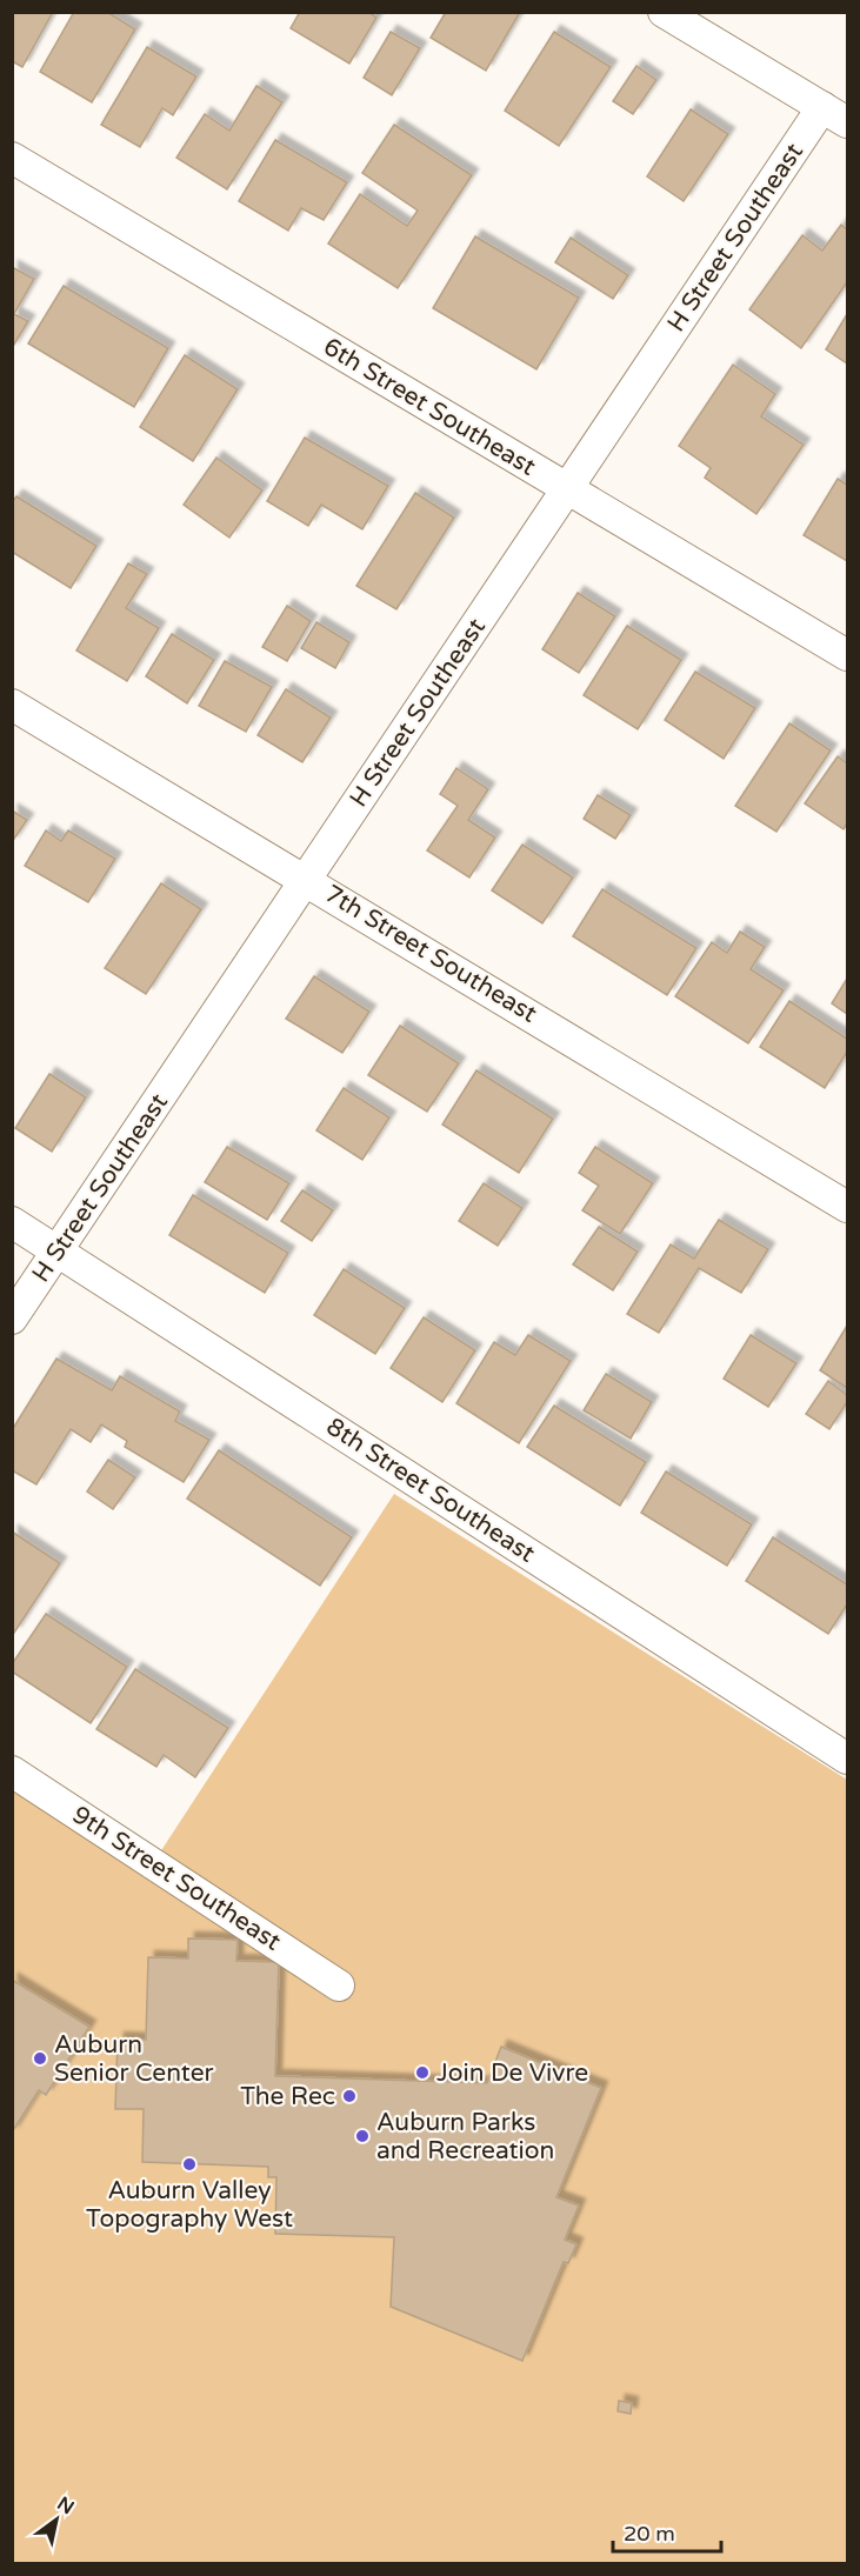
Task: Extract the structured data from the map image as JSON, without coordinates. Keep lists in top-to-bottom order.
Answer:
{
  "streets": {
    "street": [
      "H Street Southeast",
      "6th Street Southeast",
      "7th Street Southeast",
      "8th Street Southeast",
      "9th Street Southeast"
    ]
  },
  "crossings": [
    ["H Street Southeast", "6th Street Southeast"],
    ["H Street Southeast", "7th Street Southeast"],
    ["H Street Southeast", "8th Street Southeast"]
  ],
  "places": [
    "Auburn Senior Center",
    "Join De Vivre",
    "The Rec",
    "Auburn Parks and Recreation",
    "Auburn Valley Topography West"
  ],
  "scale_bar": "20 m",
  "north": "top right"
}
